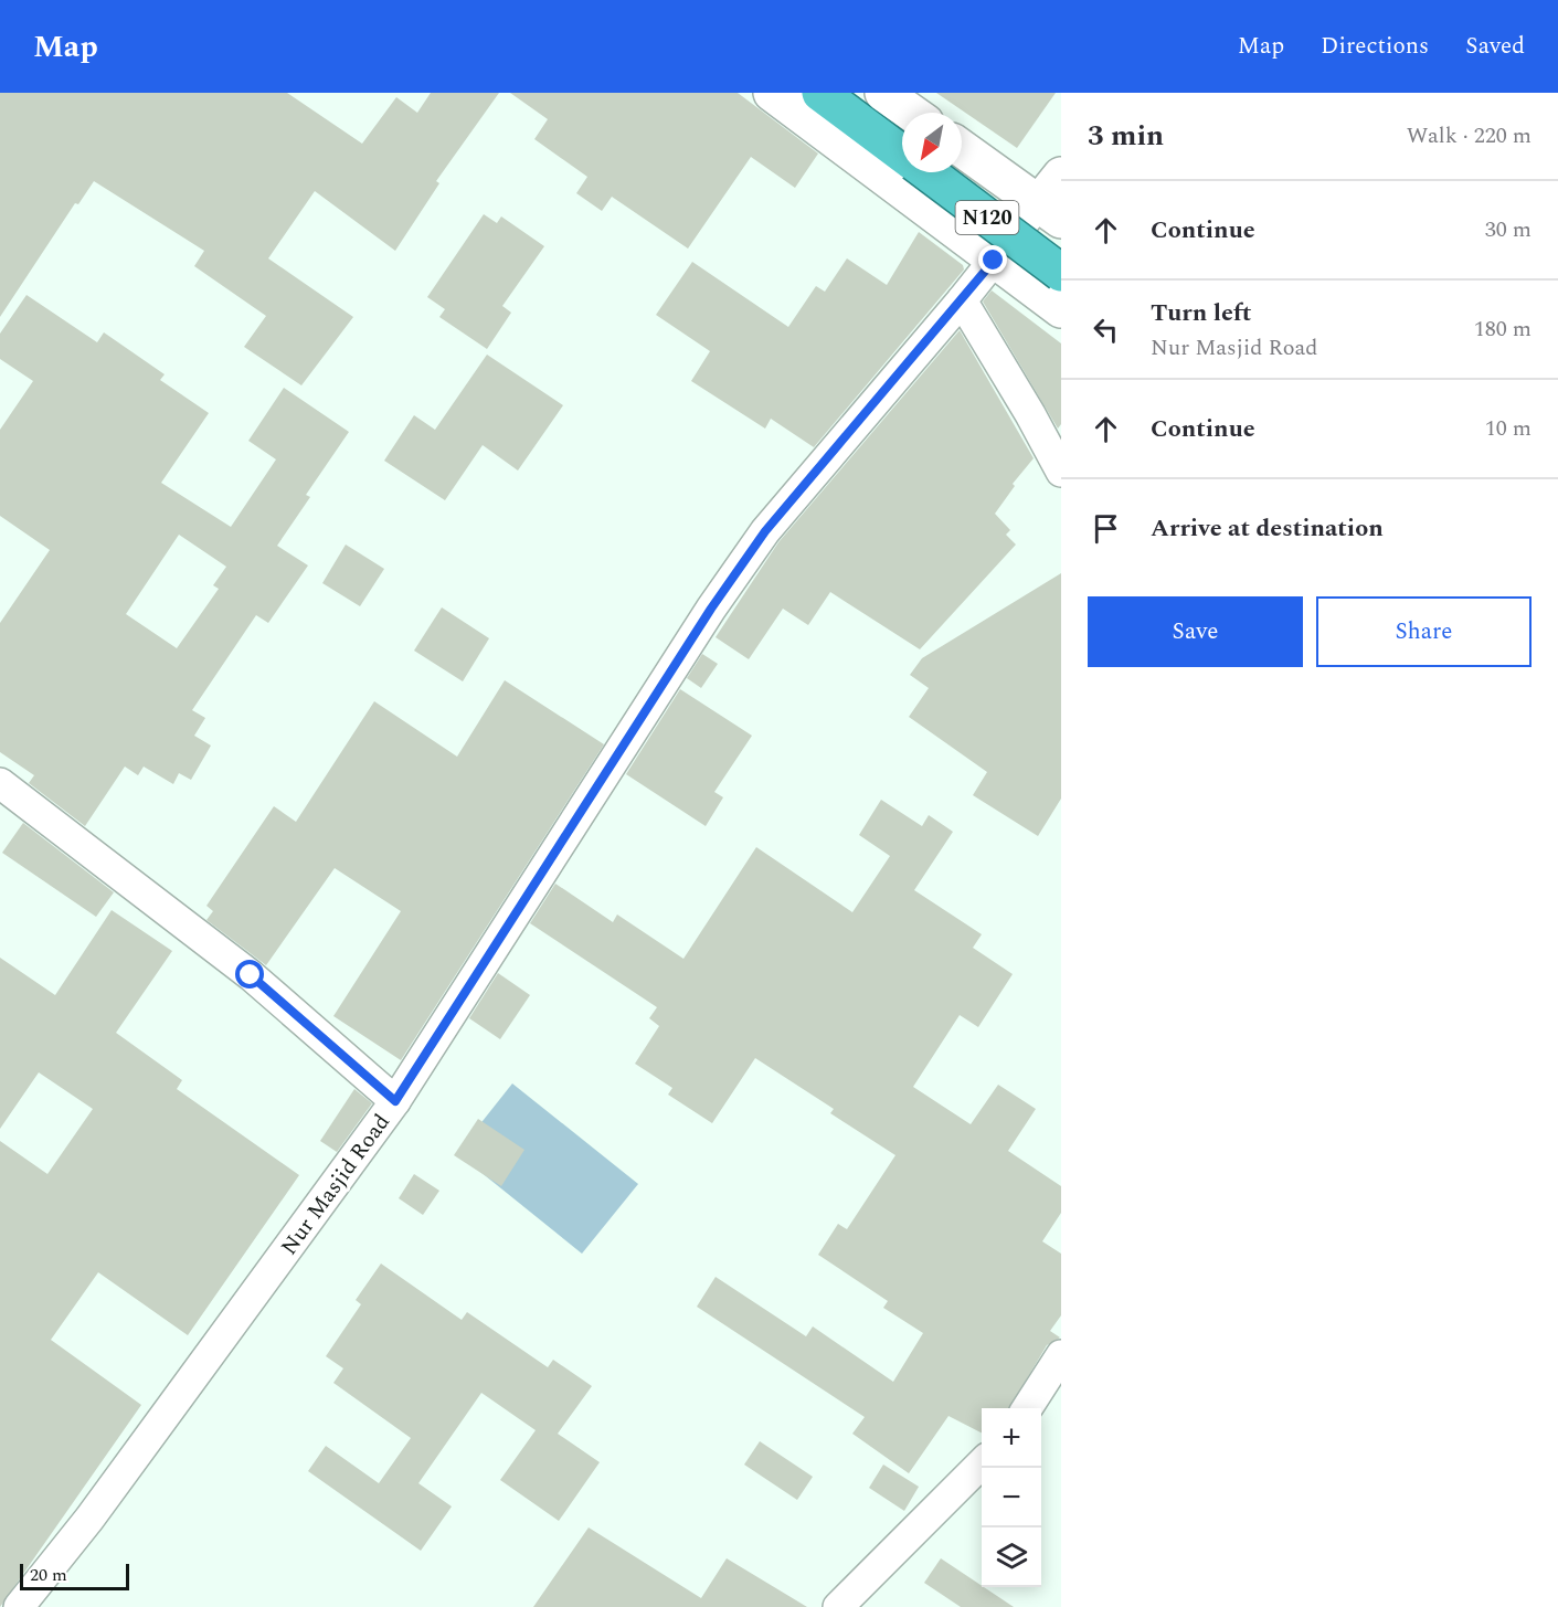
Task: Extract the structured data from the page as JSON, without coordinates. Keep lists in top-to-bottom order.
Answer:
{
  "streets": {
    "highway": ["N120"],
    "street": ["Nur Masjid Road"]
  },
  "scale_bar": "20 m",
  "north": "bottom left",
  "page": {
    "header": "Map",
    "nav": ["Map", "Directions", "Saved"],
    "heading": ["3 min", "Walk · 220 m"],
    "list": [
      ["Continue", "30 m"],
      ["Turn left", "Nur Masjid Road", "180 m"],
      ["Continue", "10 m"],
      "Arrive at destination"
    ],
    "buttons": ["Save", "Share"],
    "map_buttons": ["+", "−"],
    "scale": "20 m"
  }
}
